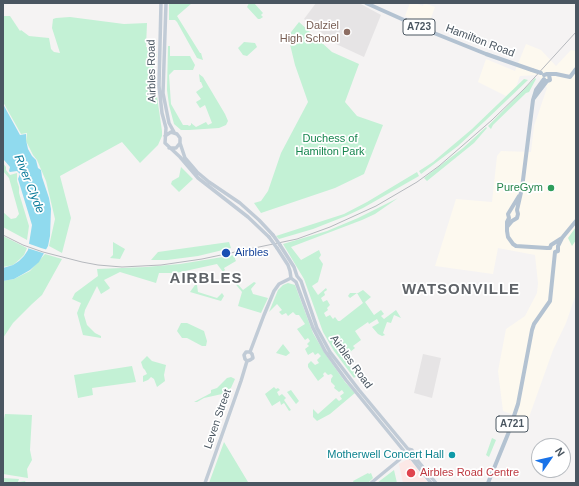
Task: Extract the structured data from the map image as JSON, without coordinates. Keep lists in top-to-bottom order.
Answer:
{
  "streets": {
    "main road": [
      "A723",
      "Hamilton Road",
      "Airbles Road",
      "Leven Street",
      "A721"
    ]
  },
  "districts": ["AIRBLES", "WATSONVILLE"],
  "water": ["River Clyde"],
  "parks": ["Duchess of Hamilton Park"],
  "places": [
    "Dalziel High School",
    "PureGym",
    "Airbles",
    "Motherwell Concert Hall",
    "Airbles Road Centre"
  ],
  "north": "top right"
}
